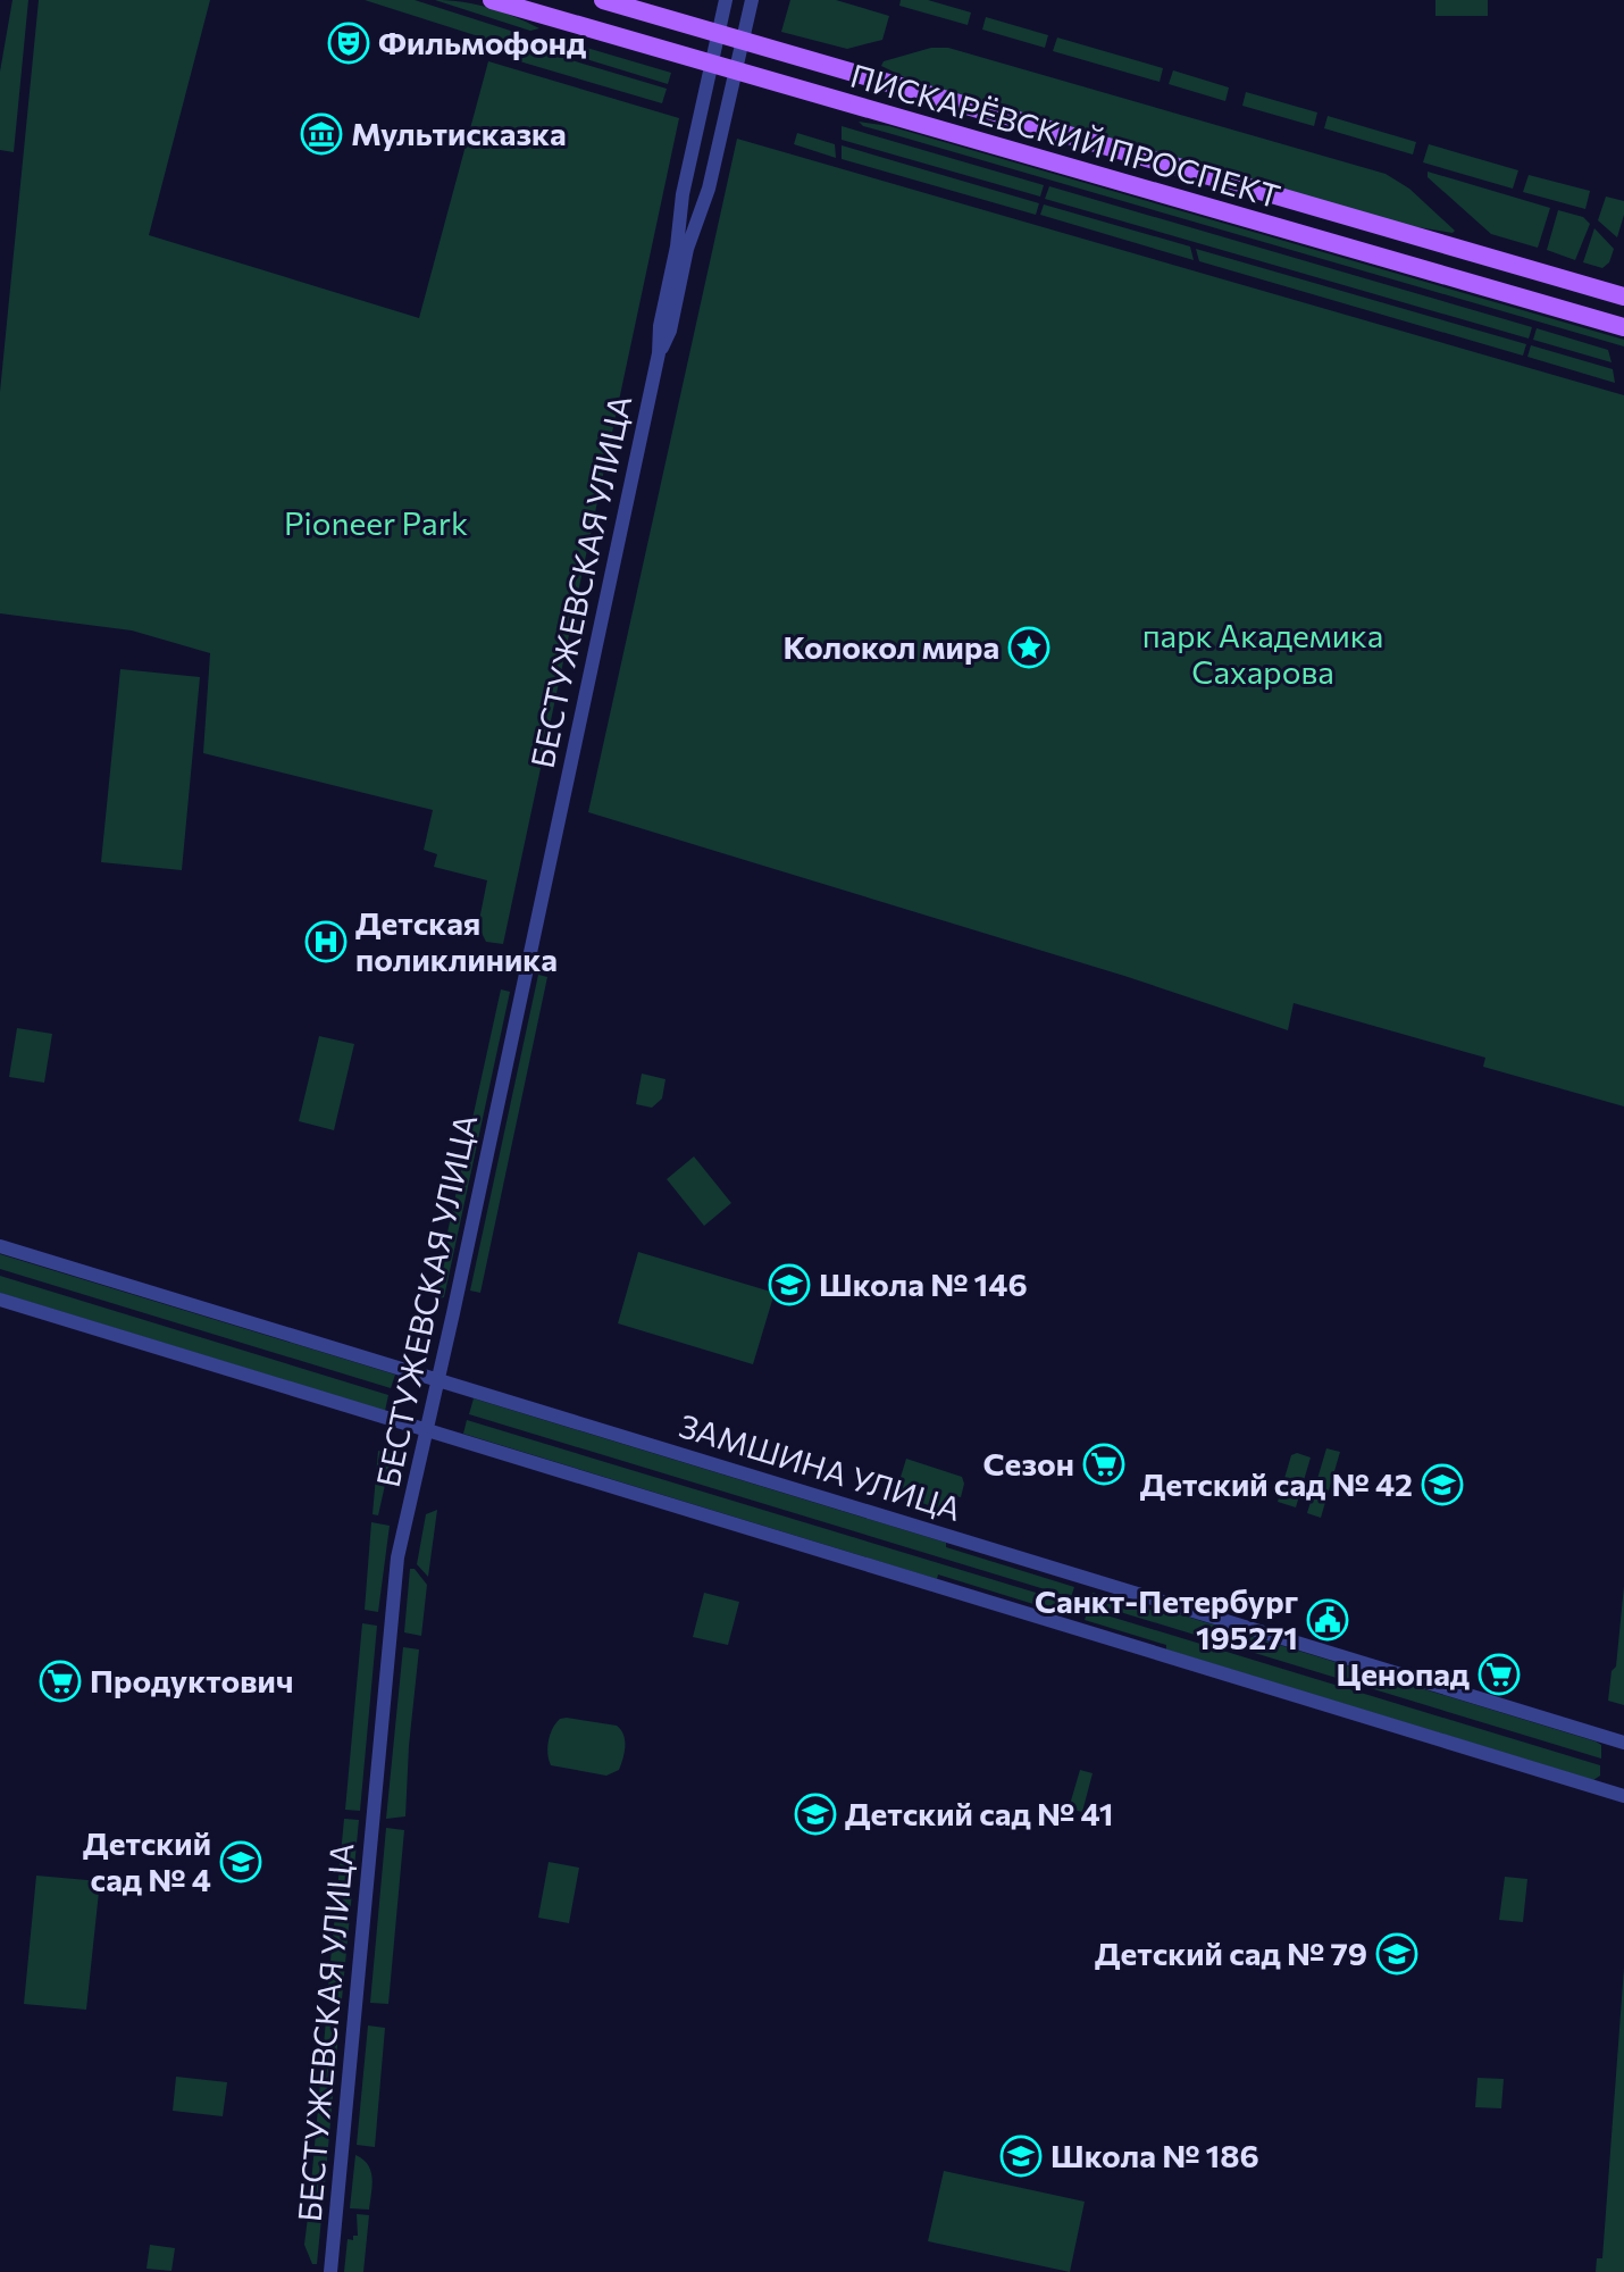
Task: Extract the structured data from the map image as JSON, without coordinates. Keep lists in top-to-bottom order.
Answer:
{
  "streets": {
    "main road": ["ПИСКАРЁВСКИЙ ПРОСПЕКТ"],
    "street": ["БЕСТУЖЕВСКАЯ УЛИЦА", "ЗАМШИНА УЛИЦА"]
  },
  "crossings": [
    ["ПИСКАРЁВСКИЙ ПРОСПЕКТ", "БЕСТУЖЕВСКАЯ УЛИЦА"],
    ["БЕСТУЖЕВСКАЯ УЛИЦА", "ЗАМШИНА УЛИЦА"]
  ],
  "parks": ["Pioneer Park", "парк Академика Сахарова"],
  "places": {
    "theatre": ["Фильмофонд"],
    "museum": ["Мультисказка"],
    "place": ["Колокол мира"],
    "hospital": ["Детская поликлиника"],
    "school or university": [
      "Школа № 146",
      "Детский сад № 42",
      "Детский сад № 41",
      "Детский сад № 4",
      "Детский сад № 79",
      "Школа № 186"
    ],
    "supermarket": ["Сезон", "Ценопад", "Продуктович"],
    "public building": ["Санкт-Петербург 195271"]
  }
}
